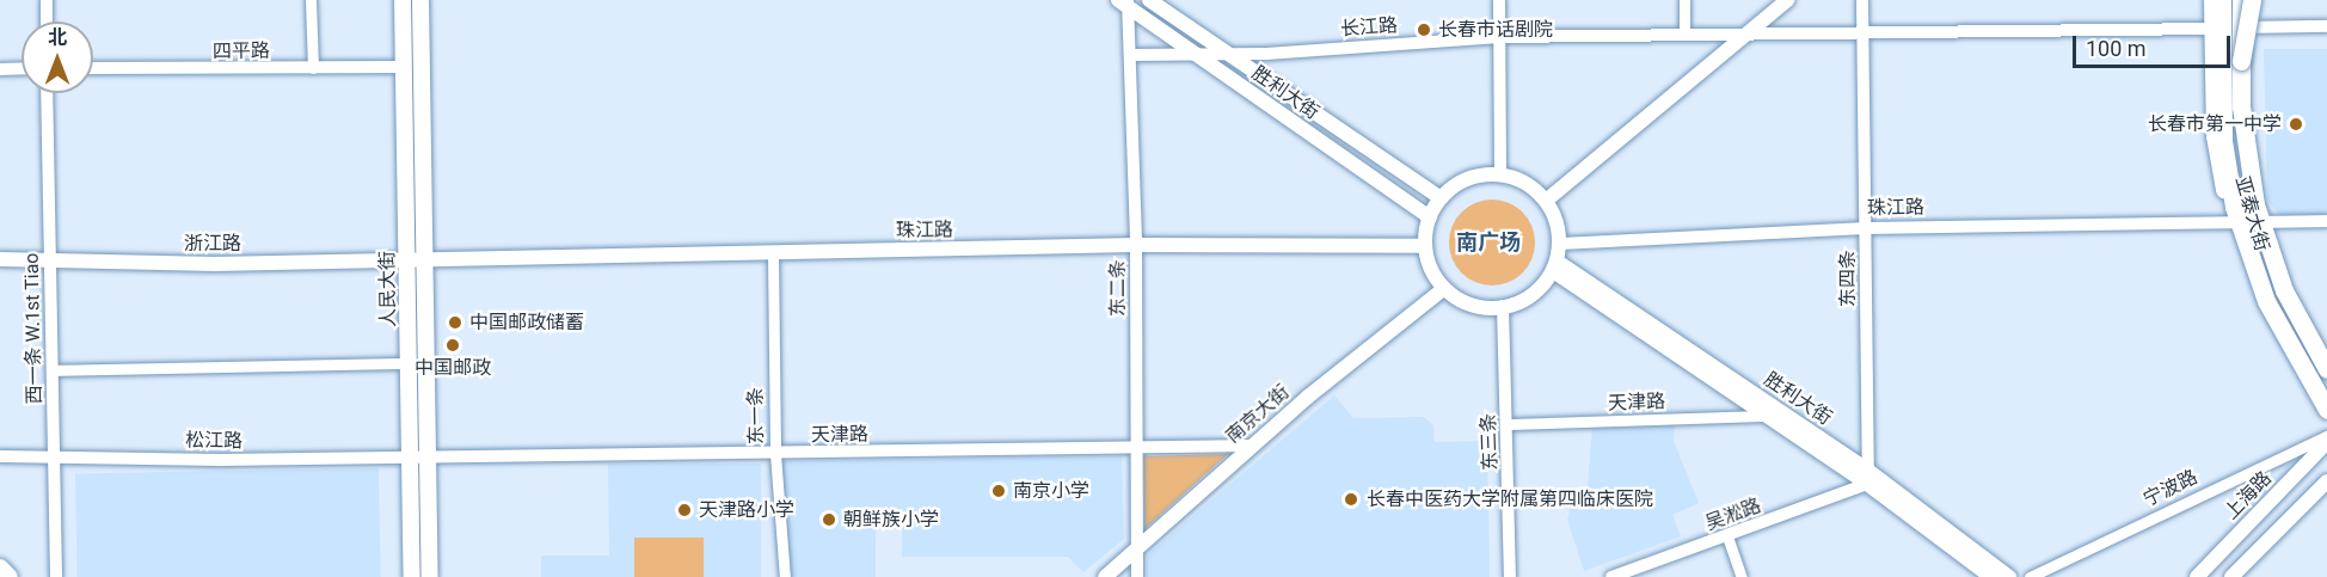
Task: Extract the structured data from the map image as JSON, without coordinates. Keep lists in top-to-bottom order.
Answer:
{
  "streets": {
    "main road": [
      "胜利大街",
      "珠江路",
      "亚泰大街",
      "浙江路",
      "人民大街",
      "南京大街",
      "上海路"
    ],
    "street": [
      "长江路",
      "四平路",
      "东四条",
      "东二条",
      "西一条 W.1st Tiao",
      "天津路",
      "东一条",
      "松江路",
      "东三条",
      "宁波路",
      "吴淞路"
    ]
  },
  "crossings": [
    ["长江路", "胜利大街"],
    ["长江路", "亚泰大街"],
    ["长江路", "东四条"],
    ["长江路", "东二条"],
    ["四平路", "人民大街"],
    ["胜利大街", "珠江路"],
    ["胜利大街", "东四条"],
    ["胜利大街", "东二条"],
    ["胜利大街", "天津路"],
    ["胜利大街", "南京大街"],
    ["胜利大街", "东三条"],
    ["胜利大街", "吴淞路"],
    ["珠江路", "亚泰大街"],
    ["珠江路", "浙江路"],
    ["珠江路", "东四条"],
    ["珠江路", "东二条"],
    ["珠江路", "人民大街"],
    ["珠江路", "南京大街"],
    ["珠江路", "东一条"],
    ["珠江路", "东三条"],
    ["浙江路", "人民大街"],
    ["浙江路", "西一条 W.1st Tiao"],
    ["东四条", "吴淞路"],
    ["东二条", "天津路"],
    ["东二条", "南京大街"],
    ["人民大街", "天津路"],
    ["人民大街", "松江路"],
    ["西一条 W.1st Tiao", "松江路"],
    ["天津路", "南京大街"],
    ["天津路", "东一条"],
    ["天津路", "松江路"],
    ["天津路", "东三条"],
    ["南京大街", "东三条"]
  ],
  "districts": ["南广场"],
  "places": [
    "长春市话剧院",
    "长春市第一中学",
    "中国邮政储蓄",
    "中国邮政",
    "南京小学",
    "长春中医药大学附属第四临床医院",
    "天津路小学",
    "朝鲜族小学"
  ],
  "scale_bar": "100 m",
  "north": "top"
}
